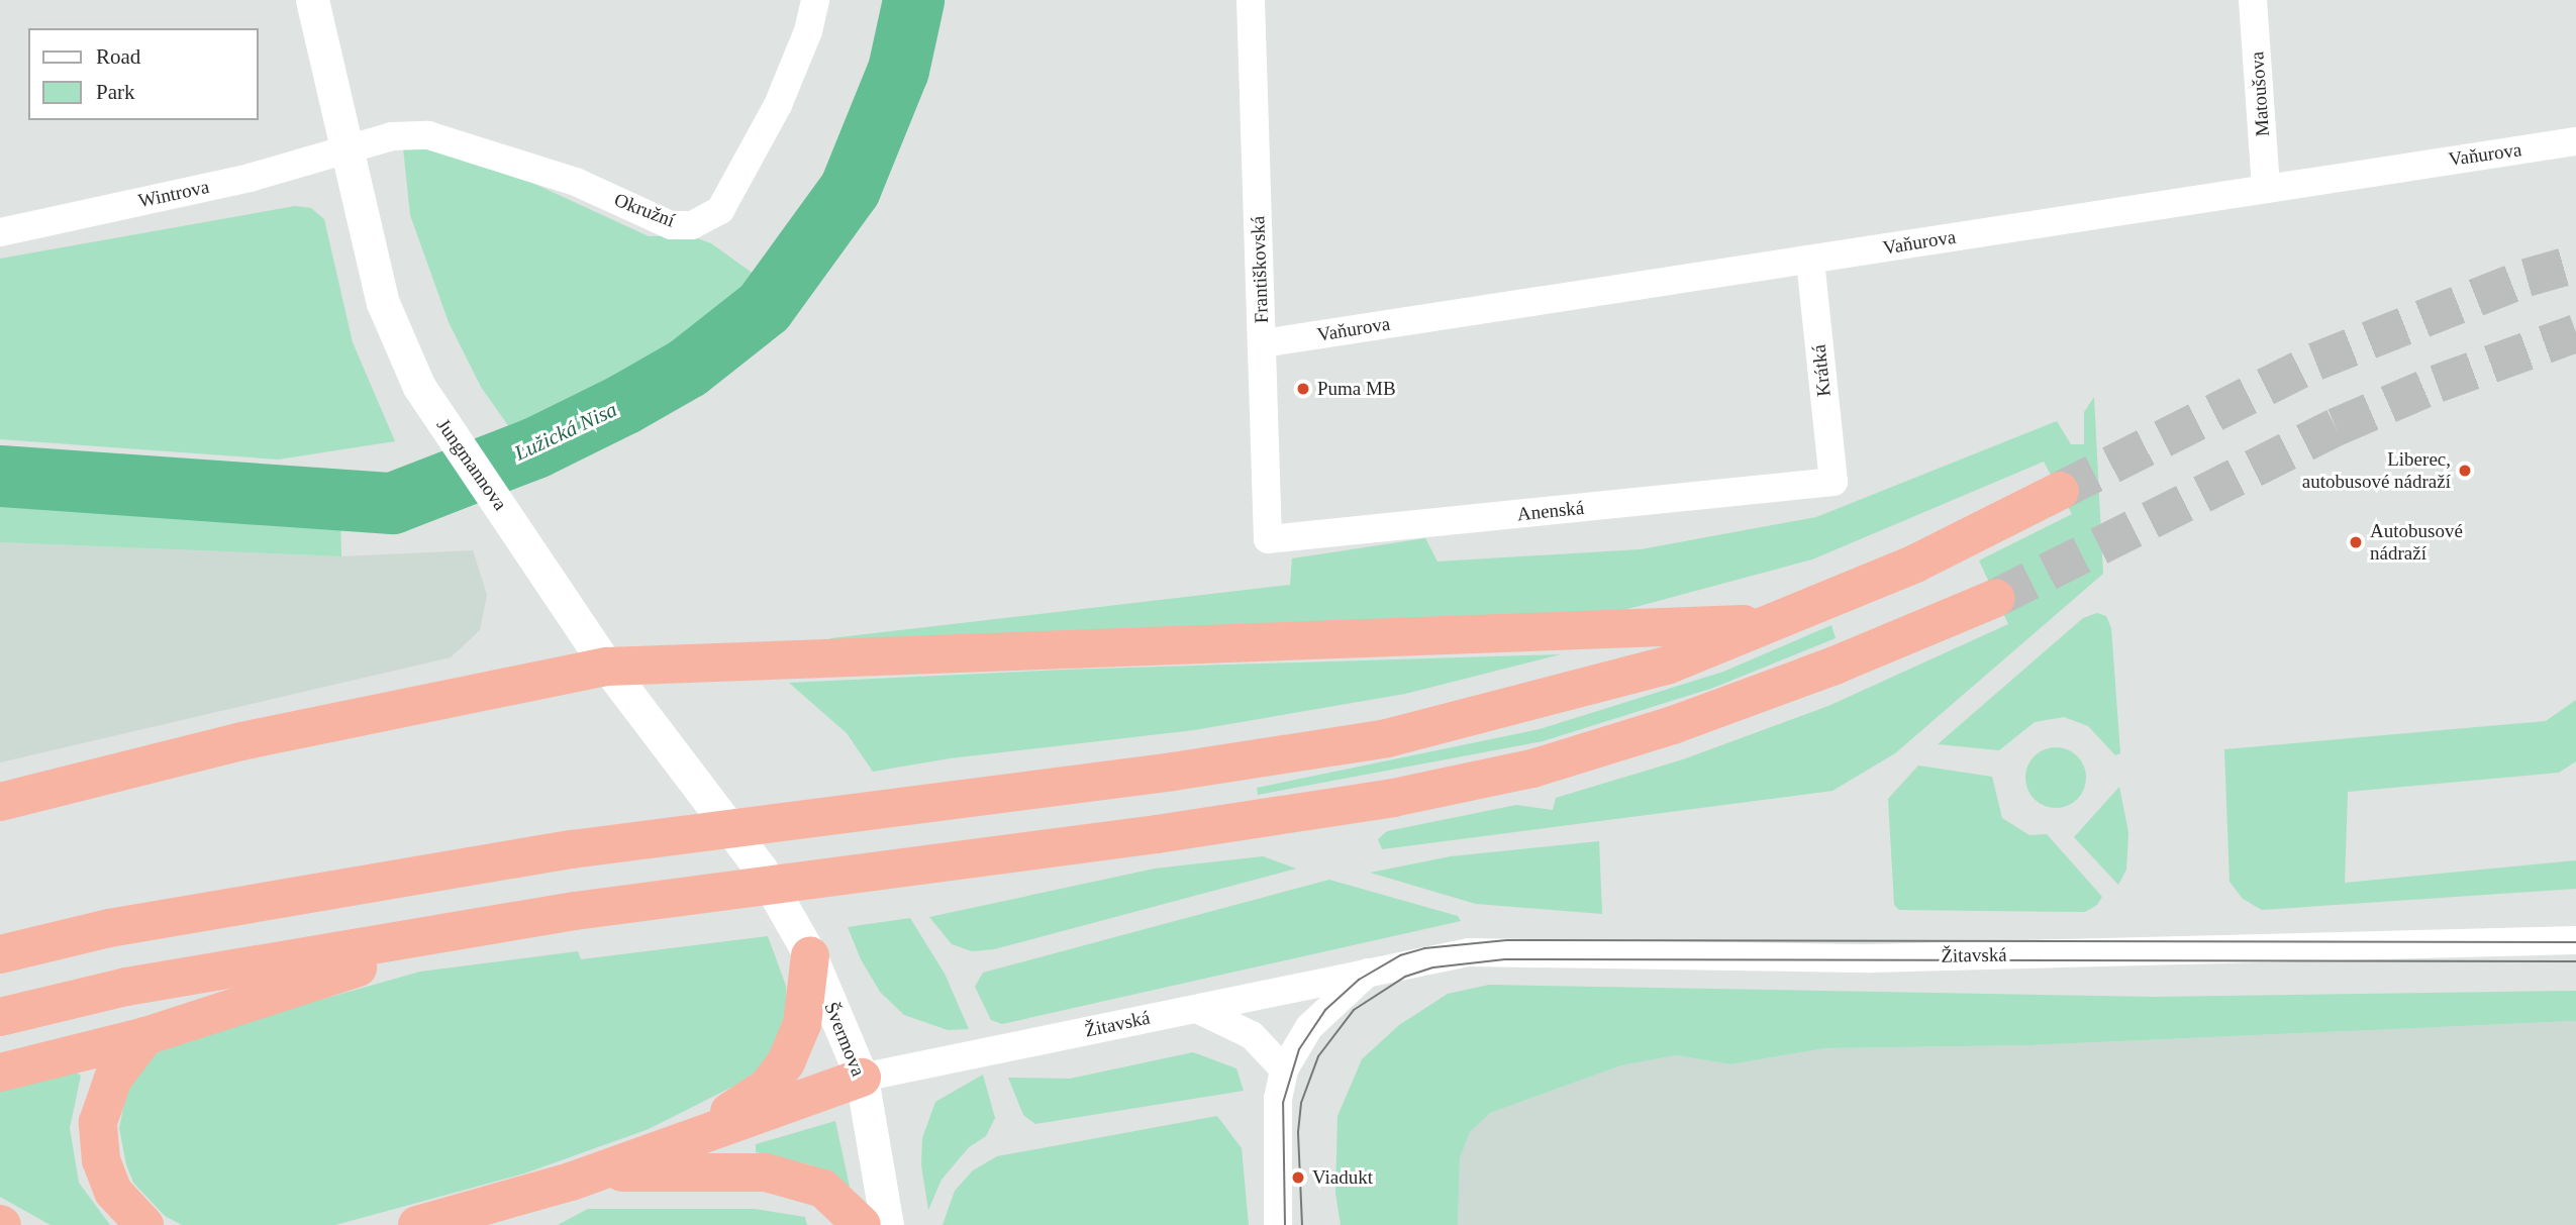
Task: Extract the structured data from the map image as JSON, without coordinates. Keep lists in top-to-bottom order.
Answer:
{
  "streets": {
    "street": [
      "Matoušova",
      "Vaňurova",
      "Wintrova",
      "Okružní",
      "Františkovská",
      "Krátká",
      "Jungmannova",
      "Anenská",
      "Žitavská",
      "Švermova"
    ]
  },
  "crossings": [
    ["Matoušova", "Vaňurova"],
    ["Vaňurova", "Františkovská"],
    ["Vaňurova", "Krátká"],
    ["Wintrova", "Okružní"],
    ["Wintrova", "Jungmannova"],
    ["Okružní", "Jungmannova"],
    ["Františkovská", "Anenská"],
    ["Krátká", "Anenská"],
    ["Jungmannova", "Švermova"],
    ["Žitavská", "Švermova"]
  ],
  "water": ["Lužická Nisa"],
  "places": [
    "Puma MB",
    "Liberec, autobusové nádraží",
    "Autobusové nádraží",
    "Viadukt"
  ],
  "legend": ["Road", "Park"]
}
